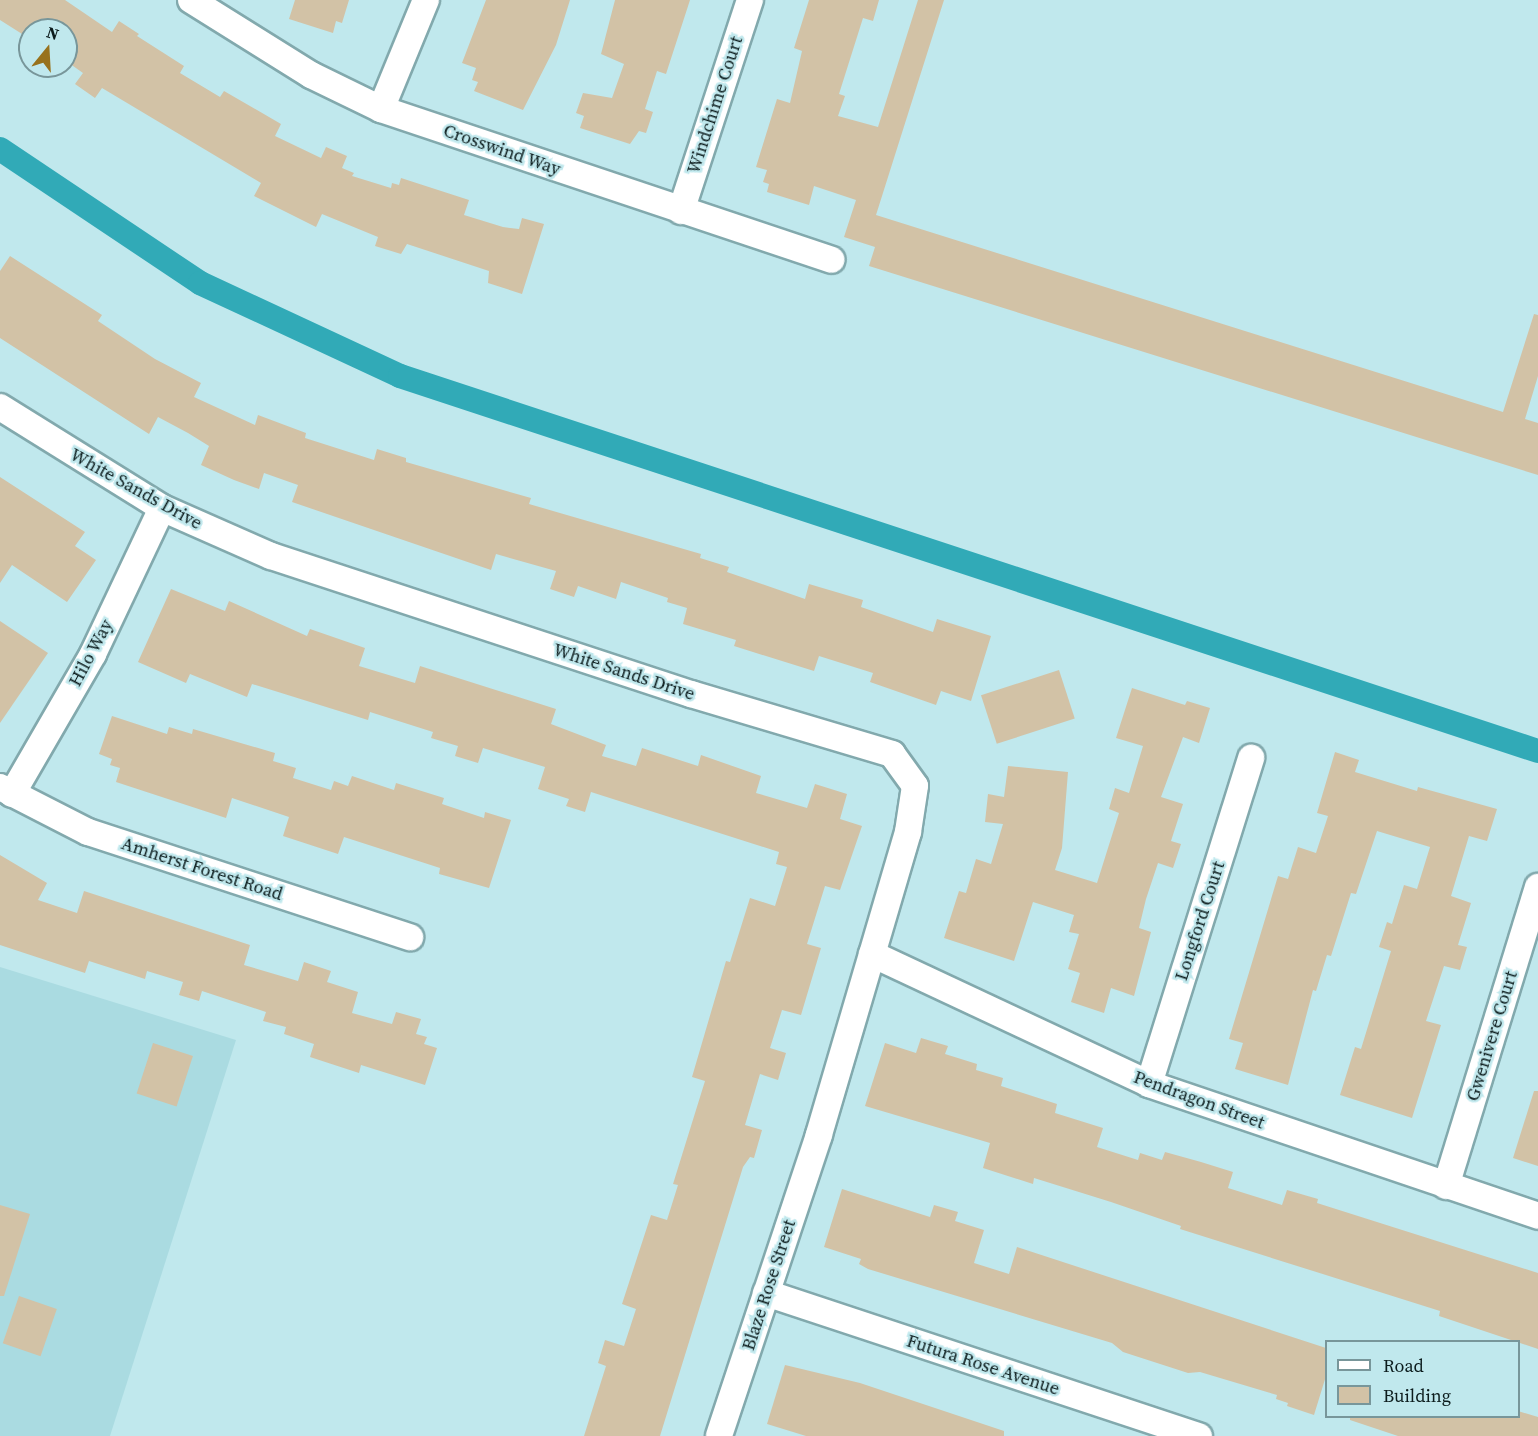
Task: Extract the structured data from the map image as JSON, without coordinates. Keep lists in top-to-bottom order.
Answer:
{
  "streets": {
    "street": [
      "Windchime Court",
      "Crosswind Way",
      "White Sands Drive",
      "Hilo Way",
      "Amherst Forest Road",
      "Longford Court",
      "Gwenivere Court",
      "Pendragon Street",
      "Blaze Rose Street",
      "Futura Rose Avenue"
    ]
  },
  "crossings": [
    ["Windchime Court", "Crosswind Way"],
    ["White Sands Drive", "Hilo Way"],
    ["White Sands Drive", "Pendragon Street"],
    ["White Sands Drive", "Blaze Rose Street"],
    ["Hilo Way", "Amherst Forest Road"],
    ["Longford Court", "Pendragon Street"],
    ["Gwenivere Court", "Pendragon Street"],
    ["Blaze Rose Street", "Futura Rose Avenue"]
  ],
  "legend": ["Road", "Building"],
  "north": "top"
}
